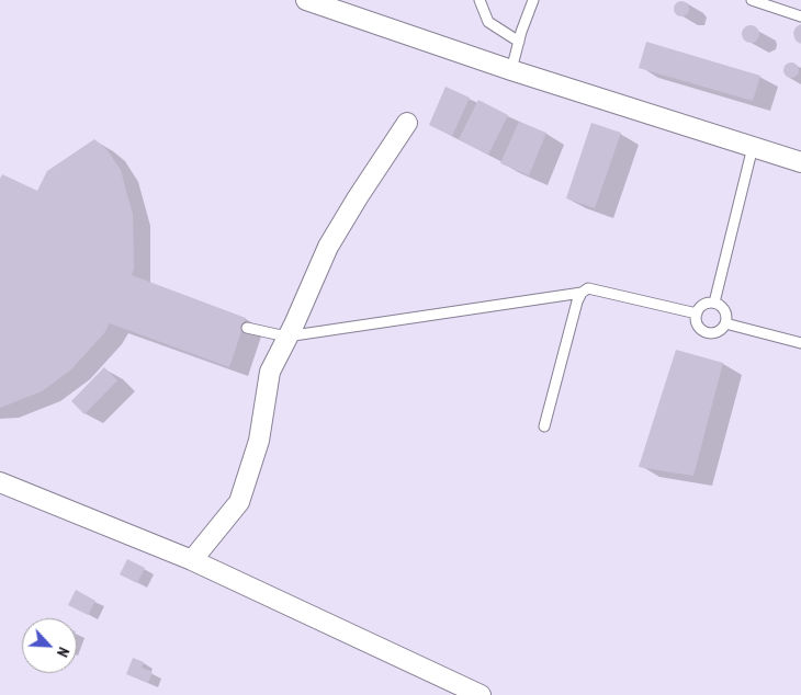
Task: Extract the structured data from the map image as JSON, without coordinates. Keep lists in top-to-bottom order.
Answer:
{
  "north": "bottom right"
}
